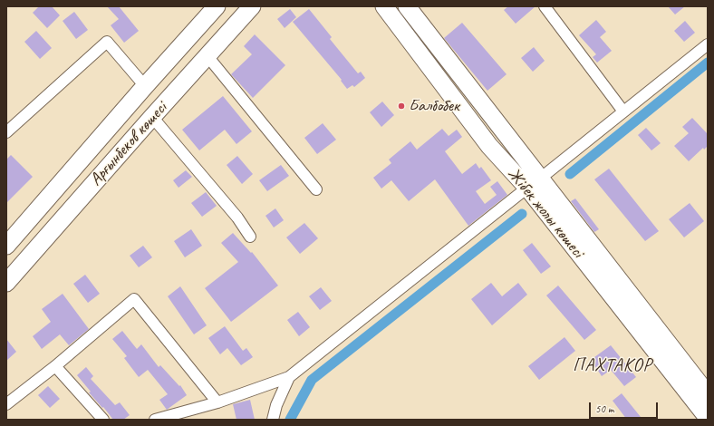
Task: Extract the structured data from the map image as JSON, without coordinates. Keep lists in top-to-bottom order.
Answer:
{
  "streets": {
    "main road": ["Арғынбеков көшесі", "Жібек жолы көшесі"]
  },
  "districts": ["ПАХТАКОР"],
  "places": ["Балбобек"],
  "scale_bar": "50 m"
}
